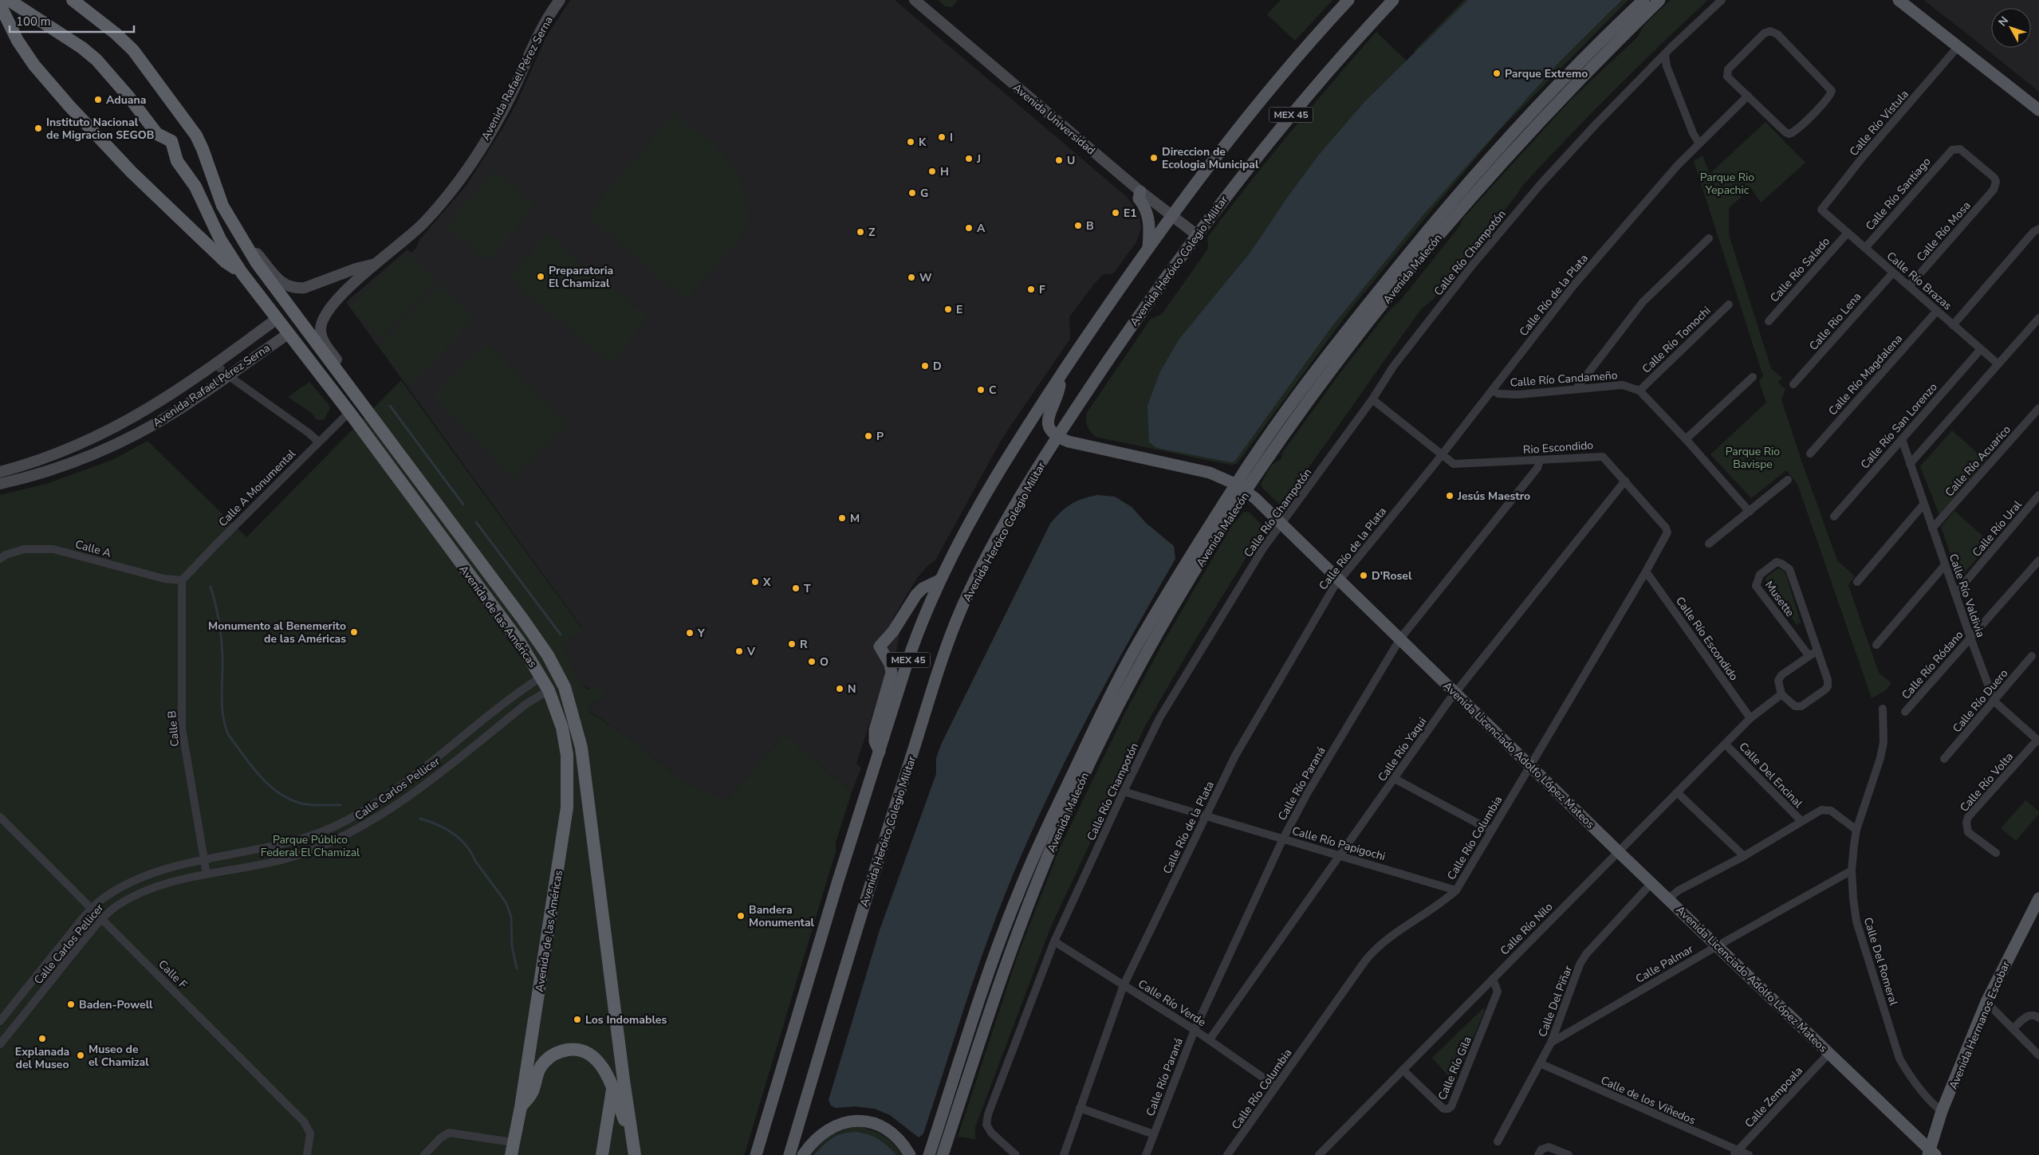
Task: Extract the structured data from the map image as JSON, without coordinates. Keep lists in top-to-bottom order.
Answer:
{
  "streets": {
    "highway": ["Avenida de las Américas"],
    "main road": [
      "Avenida Rafael Pérez Serna",
      "MEX 45",
      "Avenida Universidad",
      "Avenida Heróico Colegio Militar",
      "Avenida Malecón",
      "Avenida Licenciado Adolfo López Mateos",
      "Avenida Hermanos Escobar"
    ],
    "street": [
      "Calle Río Vistula",
      "Calle Río Santiago",
      "Calle Río Mosa",
      "Calle Río Champotón",
      "Calle Río Salado",
      "Calle Río Brazas",
      "Calle Río de la Plata",
      "Calle Rio Lena",
      "Calle Río Tomochi",
      "Calle Río Magdalena",
      "Calle Río Candameño",
      "Calle Río San Lorenzo",
      "Rio Escondido",
      "Calle Río Acuarico",
      "Calle A Monumental",
      "Calle Río Ural",
      "Calle A",
      "Calle Río Valdivia",
      "Musette",
      "Calle Río Escondido",
      "Calle Río Ródano",
      "Calle Río Duero",
      "Calle B",
      "Calle Río Yaqui",
      "Calle Del Encinal",
      "Calle Río Volta",
      "Calle Río Paraná",
      "Calle Carlos Pellicer",
      "Calle Río Columbia",
      "Calle Río Papigochi",
      "Calle Río Nilo",
      "Calle Del Romeral",
      "Calle Palmar",
      "Calle F",
      "Calle Del Piñar",
      "Calle Río Verde",
      "Calle Río Gila",
      "Calle Zempoala",
      "Calle de los Viñedos"
    ]
  },
  "crossings": [
    ["Avenida Rafael Pérez Serna", "Avenida de las Américas"],
    ["MEX 45", "Avenida Universidad"],
    ["Avenida Universidad", "Avenida Heróico Colegio Militar"],
    ["Calle Río Vistula", "Calle Río Brazas"],
    ["Calle Río Santiago", "Calle Río Mosa"],
    ["Calle Río Santiago", "Calle Río Brazas"],
    ["Calle Río Mosa", "Calle Río Brazas"],
    ["Calle Río Champotón", "Rio Escondido"],
    ["Calle Río Champotón", "Avenida Licenciado Adolfo López Mateos"],
    ["Calle Río Champotón", "Calle Río Papigochi"],
    ["Calle Río Champotón", "Calle Río Verde"],
    ["Avenida Heróico Colegio Militar", "Avenida Licenciado Adolfo López Mateos"],
    ["Avenida Malecón", "Avenida Licenciado Adolfo López Mateos"],
    ["Calle Río Salado", "Calle Río Brazas"],
    ["Calle Río Brazas", "Calle Rio Lena"],
    ["Calle Río Brazas", "Calle Río Magdalena"],
    ["Calle Río Brazas", "Calle Río San Lorenzo"],
    ["Calle Río de la Plata", "Calle Río Candameño"],
    ["Calle Río de la Plata", "Rio Escondido"],
    ["Calle Río de la Plata", "Avenida Licenciado Adolfo López Mateos"],
    ["Calle Río de la Plata", "Calle Río Papigochi"],
    ["Calle Río de la Plata", "Calle Río Verde"],
    ["Calle Río Tomochi", "Calle Río Candameño"],
    ["Calle Río San Lorenzo", "Calle Río Valdivia"],
    ["Rio Escondido", "Calle Río Yaqui"],
    ["Rio Escondido", "Calle Río Paraná"],
    ["Rio Escondido", "Calle Río Columbia"],
    ["Calle Río Acuarico", "Calle Río Valdivia"],
    ["Calle A Monumental", "Calle A"],
    ["Calle A Monumental", "Avenida de las Américas"],
    ["Calle A Monumental", "Calle B"],
    ["Calle Río Ural", "Calle Río Valdivia"],
    ["Calle A", "Calle B"],
    ["Calle Río Valdivia", "Calle Río Ródano"],
    ["Calle Río Valdivia", "Calle Río Duero"],
    ["Calle Río Valdivia", "Calle Río Volta"],
    ["Avenida de las Américas", "Calle Carlos Pellicer"],
    ["Calle Río Escondido", "Calle Río Columbia"],
    ["Calle Río Escondido", "Calle Río Nilo"],
    ["Calle B", "Calle Carlos Pellicer"],
    ["Calle Río Yaqui", "Avenida Licenciado Adolfo López Mateos"],
    ["Calle Río Yaqui", "Calle Río Papigochi"],
    ["Calle Río Yaqui", "Calle Río Verde"],
    ["Avenida Licenciado Adolfo López Mateos", "Calle Río Paraná"],
    ["Avenida Licenciado Adolfo López Mateos", "Calle Río Columbia"],
    ["Avenida Licenciado Adolfo López Mateos", "Calle Río Nilo"],
    ["Avenida Licenciado Adolfo López Mateos", "Calle Palmar"],
    ["Avenida Licenciado Adolfo López Mateos", "Calle Del Piñar"],
    ["Avenida Licenciado Adolfo López Mateos", "Avenida Hermanos Escobar"],
    ["Avenida Licenciado Adolfo López Mateos", "Calle Zempoala"],
    ["Calle Del Encinal", "Calle Río Nilo"],
    ["Calle Río Paraná", "Calle Río Papigochi"],
    ["Calle Río Paraná", "Calle Río Verde"],
    ["Calle Carlos Pellicer", "Calle F"],
    ["Calle Río Columbia", "Calle Río Papigochi"],
    ["Calle Río Columbia", "Calle Río Verde"],
    ["Calle Río Nilo", "Calle Río Gila"],
    ["Calle Del Romeral", "Calle Palmar"],
    ["Calle Del Romeral", "Avenida Hermanos Escobar"],
    ["Calle Palmar", "Calle Del Piñar"],
    ["Calle Del Piñar", "Calle de los Viñedos"],
    ["Calle Zempoala", "Calle de los Viñedos"]
  ],
  "parks": ["Parque Rio Yepachic", "Parque Rio Bavispe", "Parque Público Federal El Chamizal"],
  "places": [
    "Parque Extremo",
    "Aduana",
    "Instituto Nacional de Migracion SEGOB",
    "I",
    "K",
    "Direccion de Ecologia Municipal",
    "J",
    "U",
    "H",
    "G",
    "E1",
    "B",
    "A",
    "Z",
    "Preparatoria El Chamizal",
    "W",
    "F",
    "E",
    "D",
    "C",
    "P",
    "Jesús Maestro",
    "M",
    "D'Rosel",
    "X",
    "T",
    "Monumento al Benemerito de las Américas",
    "Y",
    "R",
    "V",
    "O",
    "N",
    "Bandera Monumental",
    "Baden-Powell",
    "Los Indomables",
    "Explanada del Museo",
    "Museo de el Chamizal"
  ],
  "scale_bar": "100 m",
  "north": "top left"
}
